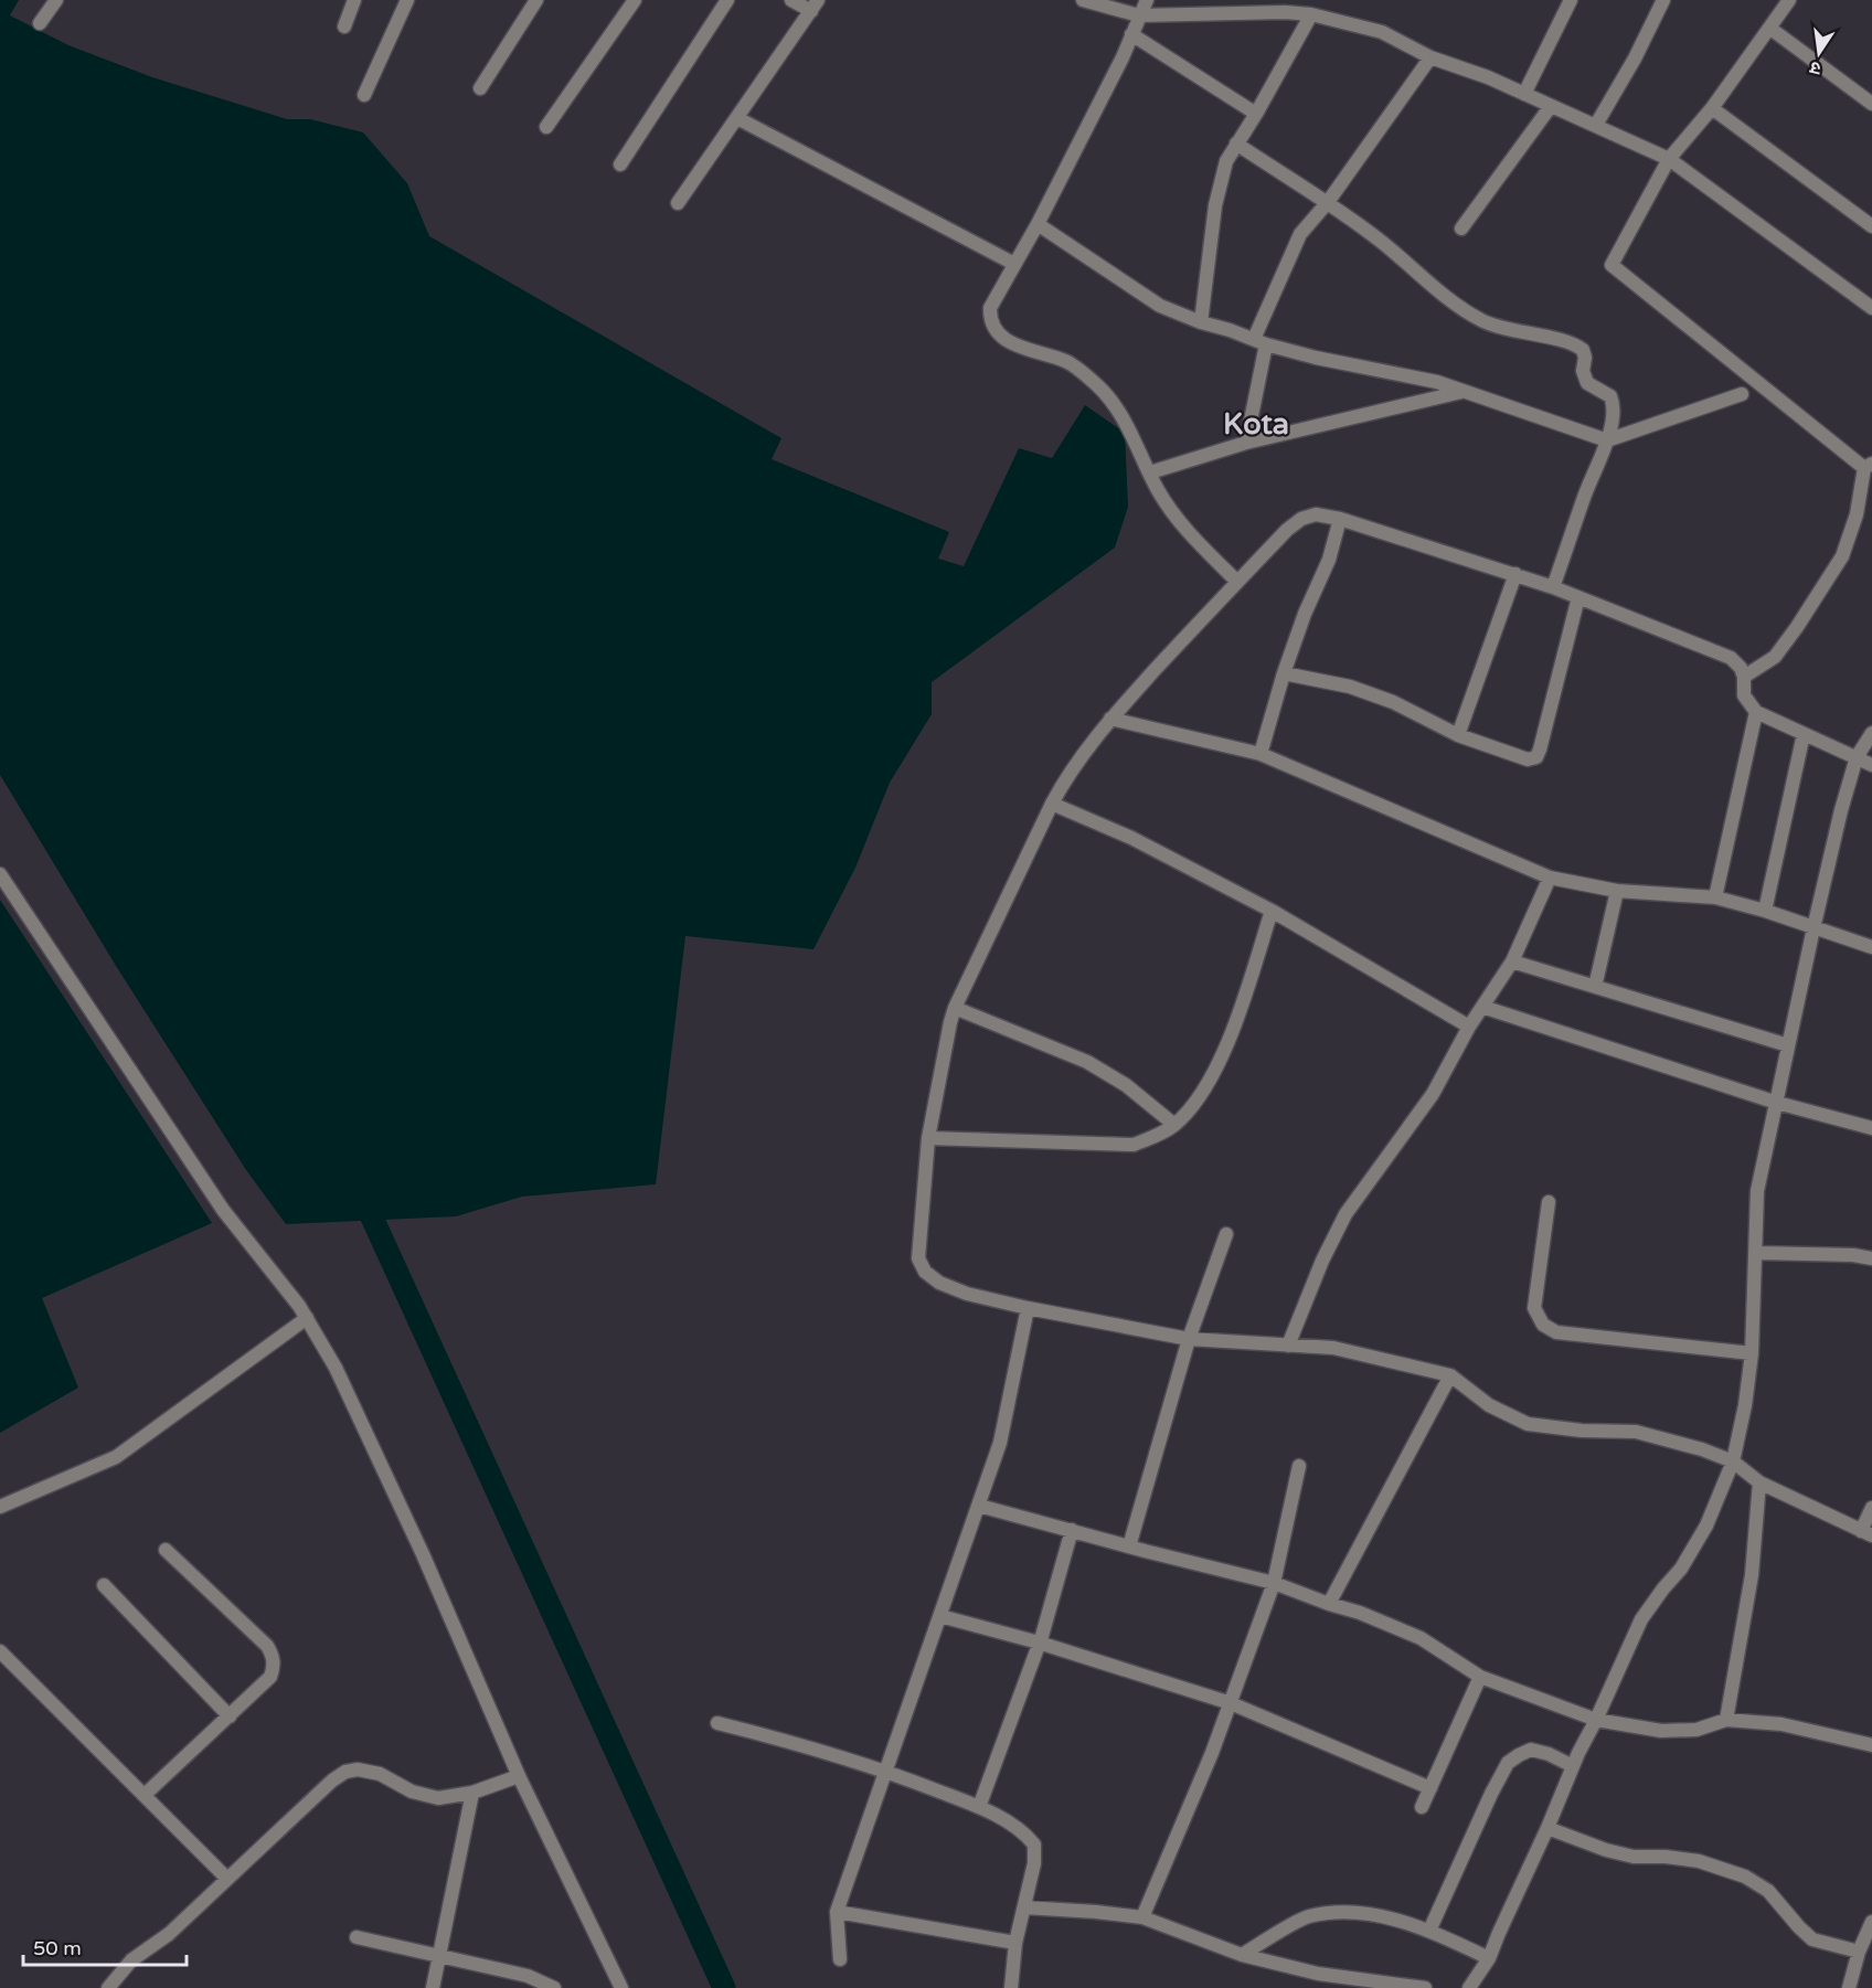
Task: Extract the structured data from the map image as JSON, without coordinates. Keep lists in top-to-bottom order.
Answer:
{
  "districts": ["Kota"],
  "scale_bar": "50 m",
  "north": "bottom"
}
